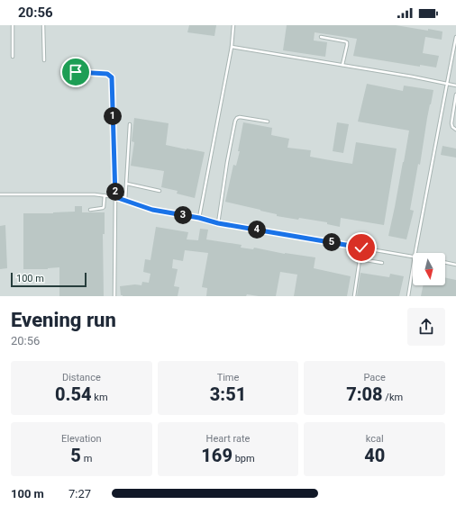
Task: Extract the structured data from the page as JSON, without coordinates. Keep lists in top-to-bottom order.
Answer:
{
  "scale_bar": "100 m",
  "north": "bottom",
  "page": {
    "status": "20:56",
    "pins": [
      "1",
      "2",
      "3",
      "4",
      "5"
    ],
    "scale": "100 m",
    "heading": ["Evening run", "20:56"],
    "stats": [
      ["Distance", "0.54 km"],
      ["Time", "3:51"],
      ["Pace", "7:08 /km"],
      ["Elevation", "5 m"],
      ["Heart rate", "169 bpm"],
      ["kcal", "40"]
    ],
    "list": [
      {
        "name": "100 m",
        "note": "7:27"
      }
    ]
  }
}
